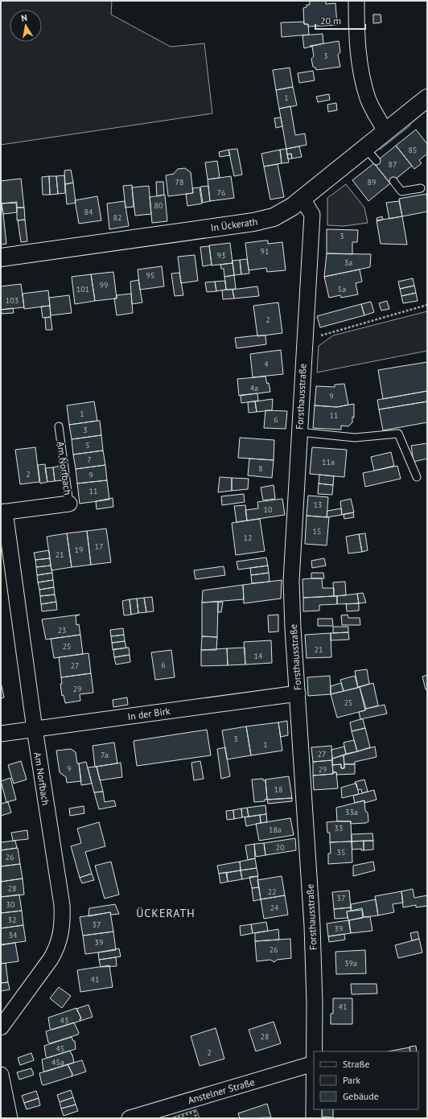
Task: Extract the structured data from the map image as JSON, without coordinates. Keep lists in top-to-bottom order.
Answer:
{
  "streets": {
    "main road": ["In Ückerath"],
    "street": [
      "Forsthausstraße",
      "Am Norfbach",
      "In der Birk",
      "Anstelner Straße"
    ]
  },
  "crossings": [
    ["In Ückerath", "Forsthausstraße"],
    ["Forsthausstraße", "In der Birk"],
    ["Forsthausstraße", "Anstelner Straße"],
    ["Am Norfbach", "In der Birk"]
  ],
  "districts": ["ÜCKERATH"],
  "house_numbers": [
    "3",
    "1",
    "85",
    "87",
    "78",
    "89",
    "76",
    "80",
    "84",
    "82",
    "3",
    "91",
    "93",
    "3a",
    "95",
    "99",
    "101",
    "5a",
    "103",
    "2",
    "4",
    "4a",
    "9",
    "1",
    "11",
    "6",
    "3",
    "5",
    "7",
    "11a",
    "8",
    "2",
    "9",
    "11",
    "13",
    "10",
    "15",
    "12",
    "17",
    "19",
    "21",
    "23",
    "25",
    "21",
    "14",
    "6",
    "27",
    "29",
    "25",
    "3",
    "1",
    "27",
    "7a",
    "9",
    "29",
    "18",
    "33a",
    "33",
    "18a",
    "20",
    "35",
    "26",
    "28",
    "22",
    "37",
    "30",
    "24",
    "32",
    "37",
    "39",
    "34",
    "39",
    "26",
    "39a",
    "41",
    "41",
    "43",
    "28",
    "45",
    "2",
    "45a"
  ],
  "legend": ["Straße", "Park", "Gebäude"],
  "scale_bar": "20 m",
  "north": "top"
}
